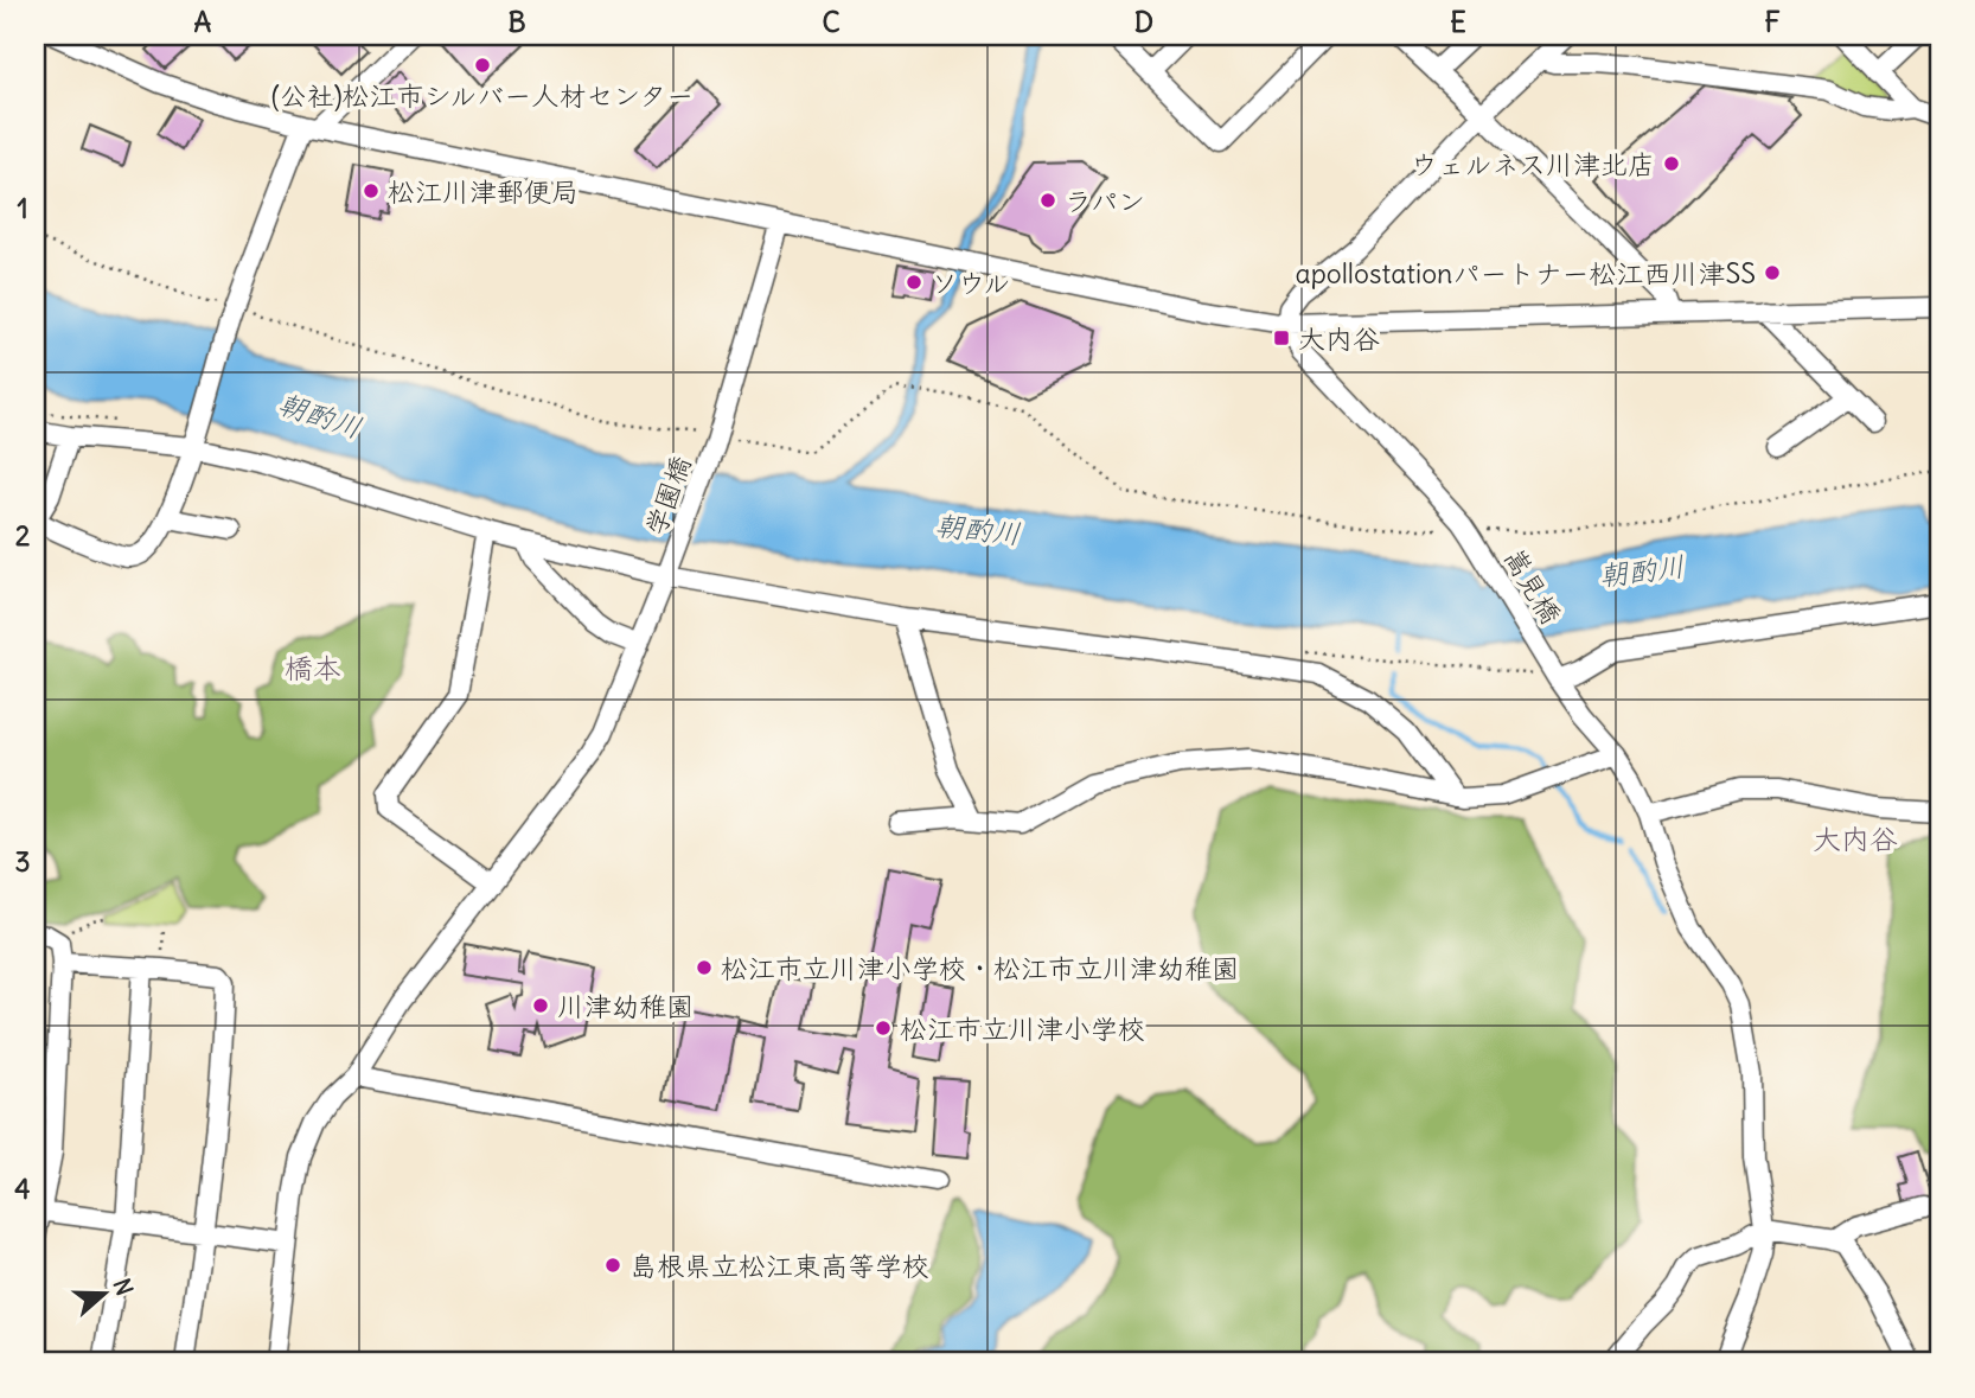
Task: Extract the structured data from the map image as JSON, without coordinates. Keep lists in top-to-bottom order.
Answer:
{
  "streets": {
    "street": ["学園橋", "嵩見橋"]
  },
  "districts": ["橋本", "大内谷"],
  "water": ["朝酌川"],
  "places": {
    "other": [
      "(公社)松江市シルバー人材センター",
      "ウェルネス川津北店",
      "松江川津郵便局",
      "ラパン",
      "apollostationパートナー松江西川津SS",
      "ソウル",
      "松江市立川津小学校・松江市立川津幼稚園",
      "川津幼稚園",
      "松江市立川津小学校",
      "島根県立松江東高等学校"
    ],
    "transit": ["大内谷"]
  },
  "north": "right",
  "grid": {
    "columns": [
      "A",
      "B",
      "C",
      "D",
      "E",
      "F"
    ],
    "rows": [
      "1",
      "2",
      "3",
      "4"
    ]
  }
}
